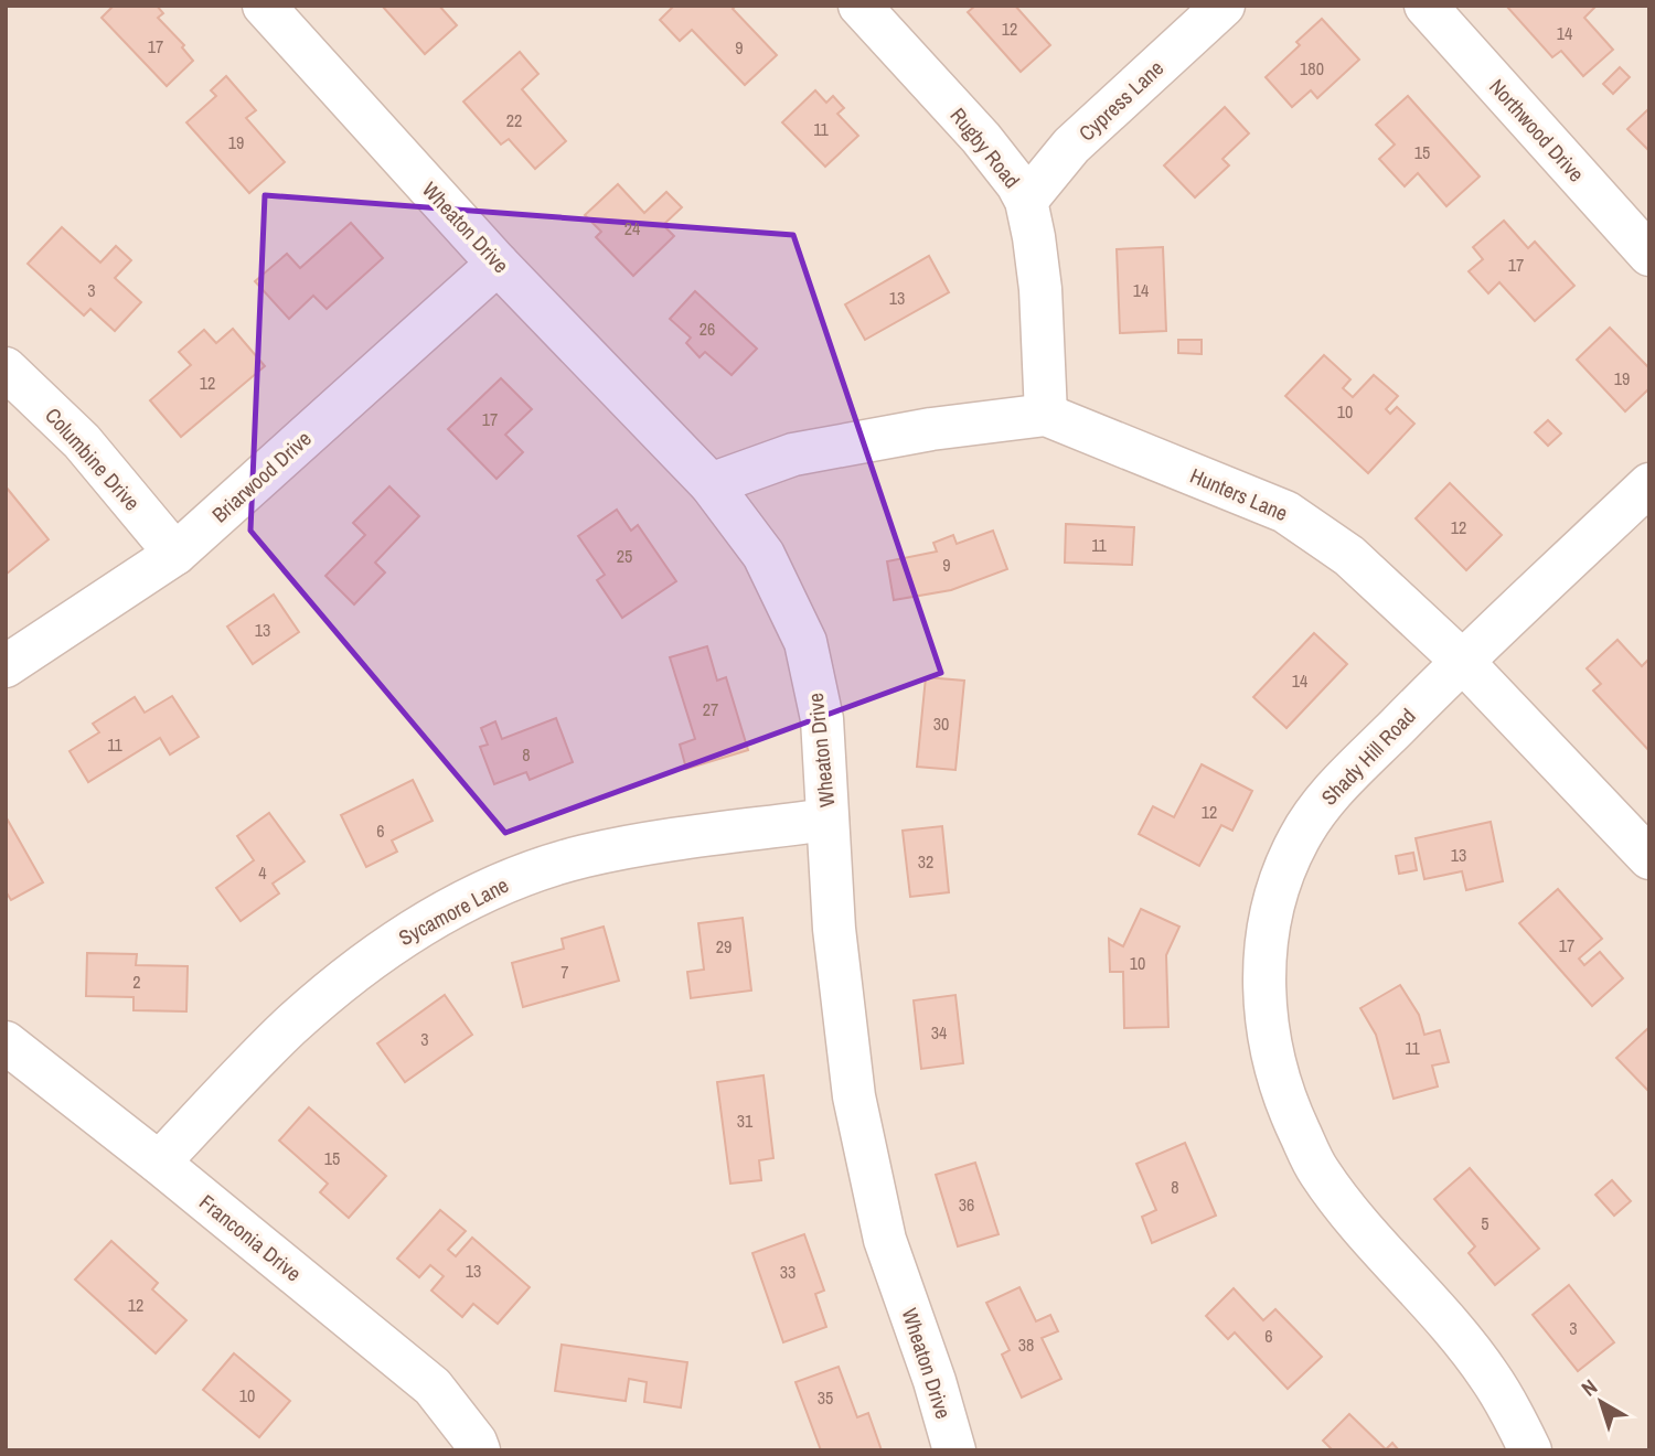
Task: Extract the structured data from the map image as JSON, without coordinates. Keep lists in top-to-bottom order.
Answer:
{
  "streets": {
    "street": [
      "Cypress Lane",
      "Northwood Drive",
      "Rugby Road",
      "Wheaton Drive",
      "Columbine Drive",
      "Briarwood Drive",
      "Hunters Lane",
      "Shady Hill Road",
      "Sycamore Lane",
      "Franconia Drive"
    ]
  },
  "crossings": [
    ["Cypress Lane", "Rugby Road"],
    ["Rugby Road", "Hunters Lane"],
    ["Wheaton Drive", "Briarwood Drive"],
    ["Wheaton Drive", "Hunters Lane"],
    ["Wheaton Drive", "Sycamore Lane"],
    ["Columbine Drive", "Briarwood Drive"],
    ["Hunters Lane", "Shady Hill Road"],
    ["Sycamore Lane", "Franconia Drive"]
  ],
  "house_numbers": [
    "12",
    "14",
    "17",
    "9",
    "180",
    "22",
    "11",
    "19",
    "15",
    "24",
    "17",
    "3",
    "14",
    "13",
    "26",
    "19",
    "12",
    "10",
    "17",
    "12",
    "11",
    "25",
    "9",
    "13",
    "14",
    "27",
    "30",
    "11",
    "8",
    "12",
    "6",
    "13",
    "32",
    "4",
    "17",
    "29",
    "10",
    "7",
    "2",
    "34",
    "3",
    "11",
    "31",
    "15",
    "8",
    "36",
    "5",
    "13",
    "33",
    "12",
    "3",
    "6",
    "38",
    "10",
    "35"
  ],
  "north": "top left"
}
